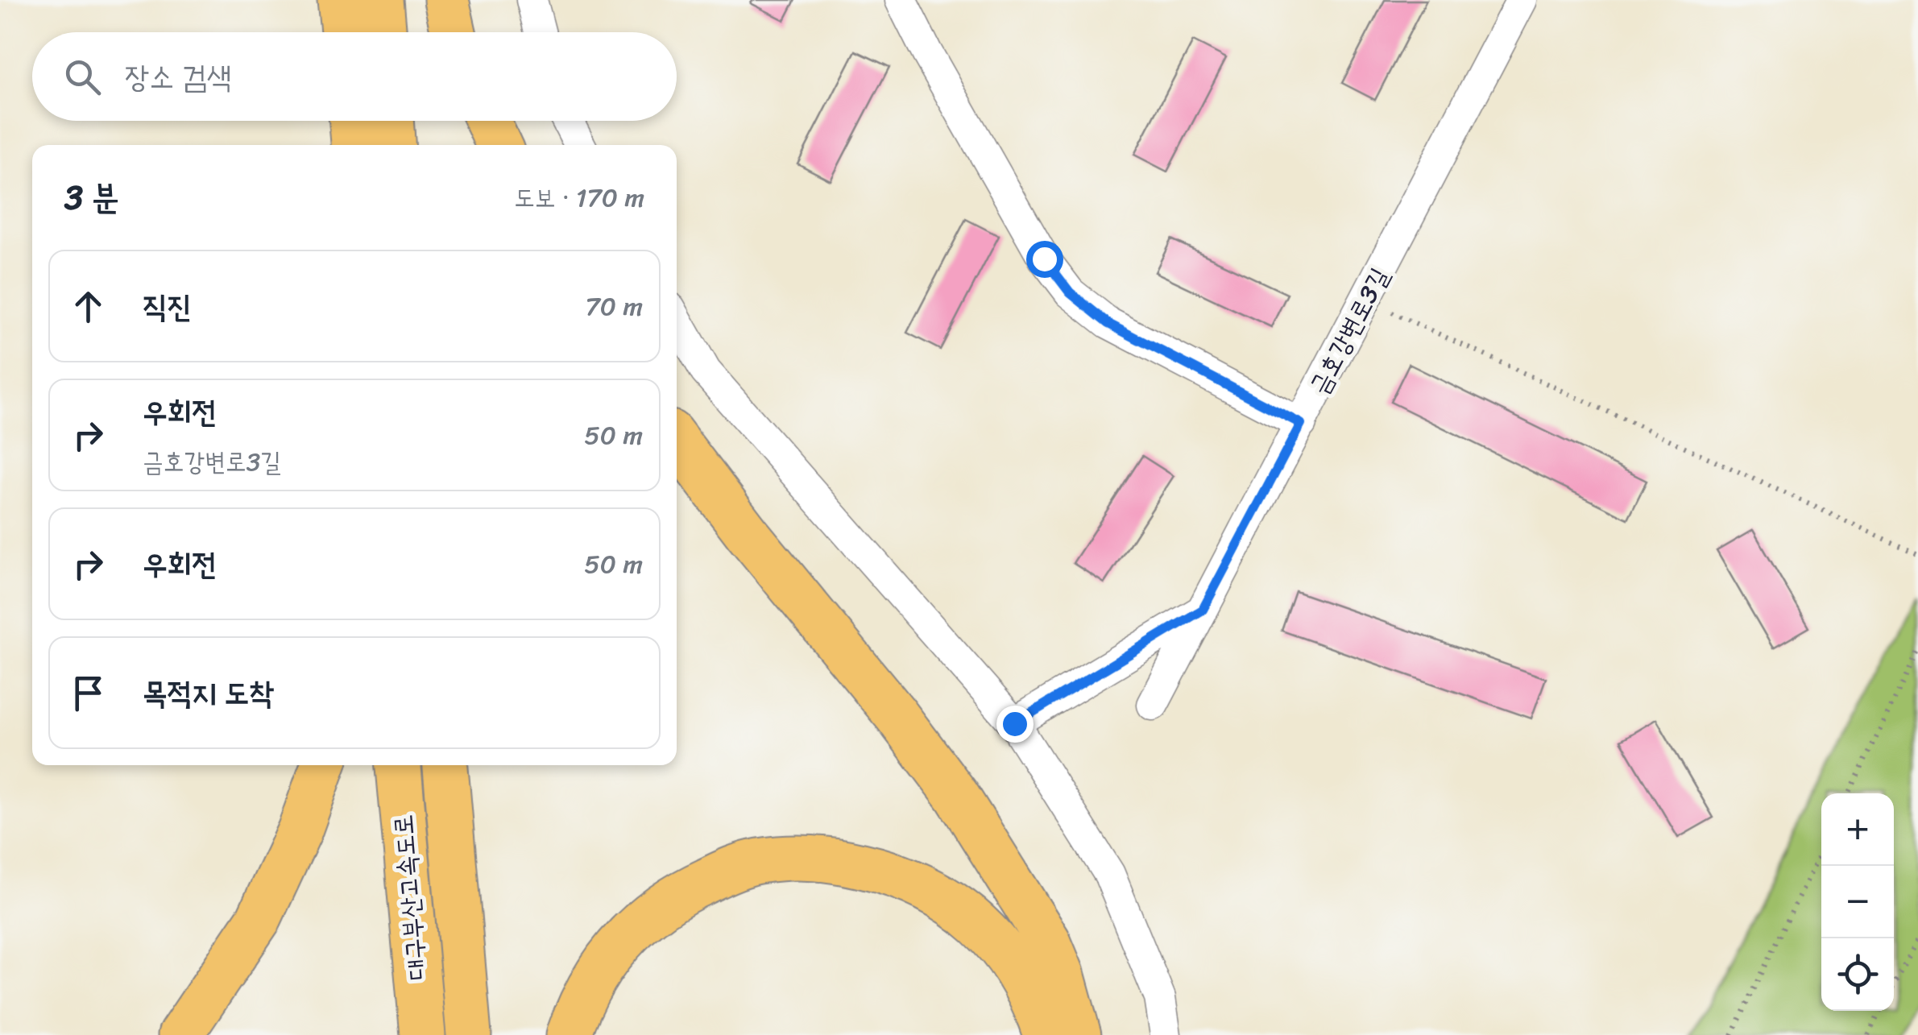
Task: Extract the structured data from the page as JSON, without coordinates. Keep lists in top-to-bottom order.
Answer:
{
  "streets": {
    "highway": ["대구부산고속도로"],
    "street": ["금호강변로3길"]
  },
  "page": {
    "search": "장소 검색",
    "heading": ["3 분", "도보 · 170 m"],
    "list": [
      ["직진", "70 m"],
      ["우회전", "금호강변로3길", "50 m"],
      ["우회전", "50 m"],
      "목적지 도착"
    ],
    "map_buttons": ["+", "−"]
  }
}
